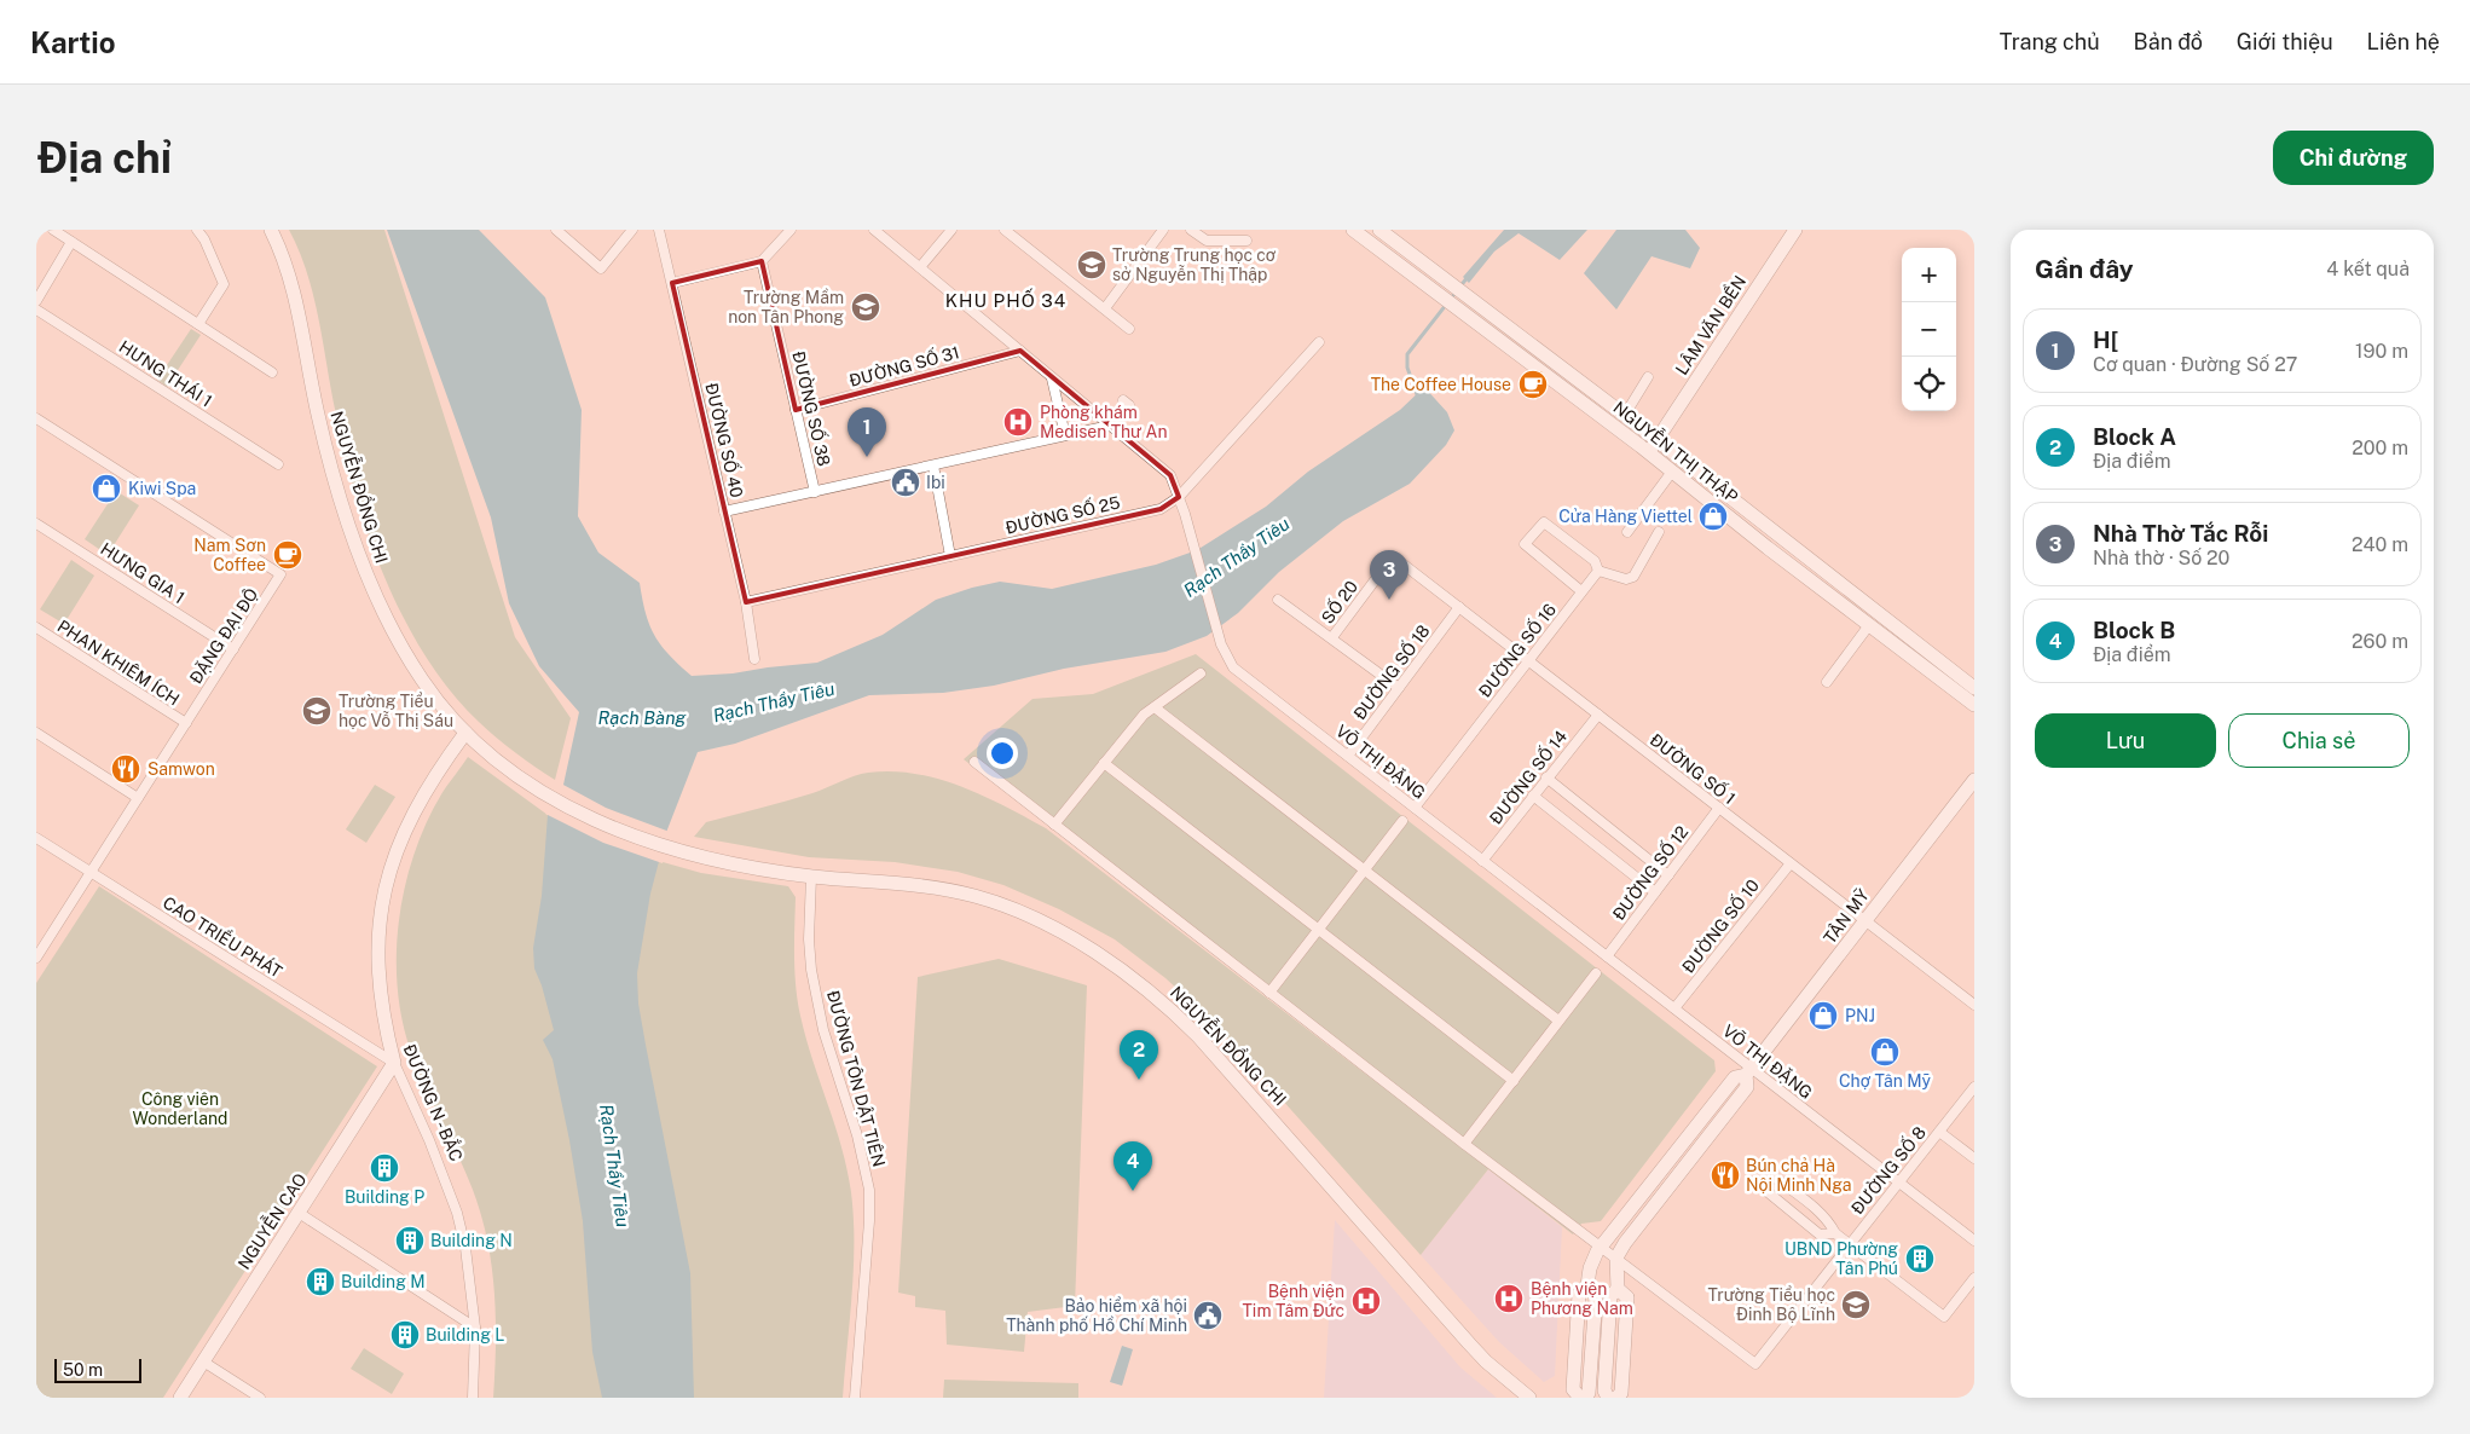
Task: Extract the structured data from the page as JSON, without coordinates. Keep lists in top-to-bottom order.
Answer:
{
  "streets": {
    "main road": [
      "LÂM VĂN BỀN",
      "NGUYỄN THỊ THẬP",
      "NGUYỄN ĐỔNG CHI",
      "TÂN MỸ",
      "ĐƯỜNG N - BẮC",
      "NGUYỄN CAO"
    ],
    "street": [
      "ĐƯỜNG SỐ 31",
      "HƯNG THÁI 1",
      "ĐƯỜNG SỐ 38",
      "ĐƯỜNG SỐ 40",
      "ĐƯỜNG SỐ 25",
      "HƯNG GIA 1",
      "SỐ 20",
      "ĐẶNG ĐẠI ĐỘ",
      "ĐƯỜNG SỐ 16",
      "PHAN KHIÊM ÍCH",
      "ĐƯỜNG SỐ 18",
      "VÕ THỊ ĐẶNG",
      "ĐƯỜNG SỐ 1",
      "ĐƯỜNG SỐ 14",
      "ĐƯỜNG SỐ 12",
      "ĐƯỜNG SỐ 10",
      "CAO TRIỀU PHÁT",
      "ĐƯỜNG TÔN DẬT TIÊN",
      "ĐƯỜNG SỐ 8"
    ]
  },
  "crossings": [
    ["LÂM VĂN BỀN", "NGUYỄN THỊ THẬP"],
    ["ĐƯỜNG SỐ 31", "ĐƯỜNG SỐ 38"],
    ["ĐƯỜNG SỐ 31", "VÕ THỊ ĐẶNG"],
    ["ĐƯỜNG SỐ 40", "ĐƯỜNG SỐ 25"],
    ["NGUYỄN ĐỔNG CHI", "ĐƯỜNG TÔN DẬT TIÊN"],
    ["NGUYỄN ĐỔNG CHI", "ĐƯỜNG N - BẮC"],
    ["ĐƯỜNG SỐ 25", "VÕ THỊ ĐẶNG"],
    ["HƯNG GIA 1", "ĐẶNG ĐẠI ĐỘ"],
    ["SỐ 20", "ĐƯỜNG SỐ 1"],
    ["ĐẶNG ĐẠI ĐỘ", "PHAN KHIÊM ÍCH"],
    ["ĐẶNG ĐẠI ĐỘ", "CAO TRIỀU PHÁT"],
    ["ĐƯỜNG SỐ 16", "VÕ THỊ ĐẶNG"],
    ["ĐƯỜNG SỐ 16", "ĐƯỜNG SỐ 1"],
    ["ĐƯỜNG SỐ 18", "VÕ THỊ ĐẶNG"],
    ["ĐƯỜNG SỐ 18", "ĐƯỜNG SỐ 1"],
    ["VÕ THỊ ĐẶNG", "ĐƯỜNG SỐ 14"],
    ["VÕ THỊ ĐẶNG", "ĐƯỜNG SỐ 12"],
    ["VÕ THỊ ĐẶNG", "TÂN MỸ"],
    ["VÕ THỊ ĐẶNG", "ĐƯỜNG SỐ 10"],
    ["VÕ THỊ ĐẶNG", "ĐƯỜNG SỐ 8"],
    ["ĐƯỜNG SỐ 1", "ĐƯỜNG SỐ 14"],
    ["ĐƯỜNG SỐ 1", "ĐƯỜNG SỐ 12"],
    ["ĐƯỜNG SỐ 1", "TÂN MỸ"],
    ["ĐƯỜNG SỐ 1", "ĐƯỜNG SỐ 10"],
    ["TÂN MỸ", "ĐƯỜNG SỐ 8"],
    ["CAO TRIỀU PHÁT", "ĐƯỜNG N - BẮC"],
    ["CAO TRIỀU PHÁT", "NGUYỄN CAO"],
    ["ĐƯỜNG N - BẮC", "NGUYỄN CAO"]
  ],
  "districts": ["KHU PHỐ 34"],
  "water": ["Rạch Thầy Tiêu", "Rạch Bàng"],
  "parks": ["Công viên Wonderland"],
  "places": {
    "school or university": [
      "Trường Trung học cơ sở Nguyễn Thị Thập",
      "Trường Mầm non Tân Phong",
      "Trường Tiểu học Vỗ Thị Sáu",
      "Trường Tiểu học Đinh Bộ Lĩnh"
    ],
    "cafe": ["The Coffee House", "Nam Sơn Coffee"],
    "hospital": ["Phòng khám Medisen Thư An", "Bệnh viện Phương Nam", "Bệnh viện Tim Tâm Đức"],
    "public building": ["Ibi", "Bảo hiểm xã hội Thành phố Hồ Chí Minh"],
    "shop": [
      "Kiwi Spa",
      "Cửa Hàng Viettel",
      "PNJ",
      "Chợ Tân Mỹ"
    ],
    "restaurant": ["Samwon", "Bún chả Hà Nội Minh Nga"],
    "building": [
      "Building P",
      "Building N",
      "UBND Phường Tân Phú",
      "Building M",
      "Building L"
    ]
  },
  "scale_bar": "50 m",
  "page": {
    "header": "Kartio",
    "nav": [
      "Trang chủ",
      "Bản đồ",
      "Giới thiệu",
      "Liên hệ"
    ],
    "buttons": [
      "Chỉ đường",
      ["Lưu", "Chia sẻ"]
    ],
    "title": "Địa chỉ",
    "heading": ["Gần đây", "4 kết quả"],
    "map_buttons": ["+", "−"],
    "list": [
      {
        "mark": "1",
        "name": "H[",
        "note": "Cơ quan · Đường Số 27",
        "value": "190 m"
      },
      {
        "mark": "2",
        "name": "Block A",
        "note": "Địa điểm",
        "value": "200 m"
      },
      {
        "mark": "3",
        "name": "Nhà Thờ Tắc Rỗi",
        "note": "Nhà thờ · Số 20",
        "value": "240 m"
      },
      {
        "mark": "4",
        "name": "Block B",
        "note": "Địa điểm",
        "value": "260 m"
      }
    ],
    "pins": [
      "1",
      "3",
      "2",
      "4"
    ],
    "scale": "50 m"
  }
}
